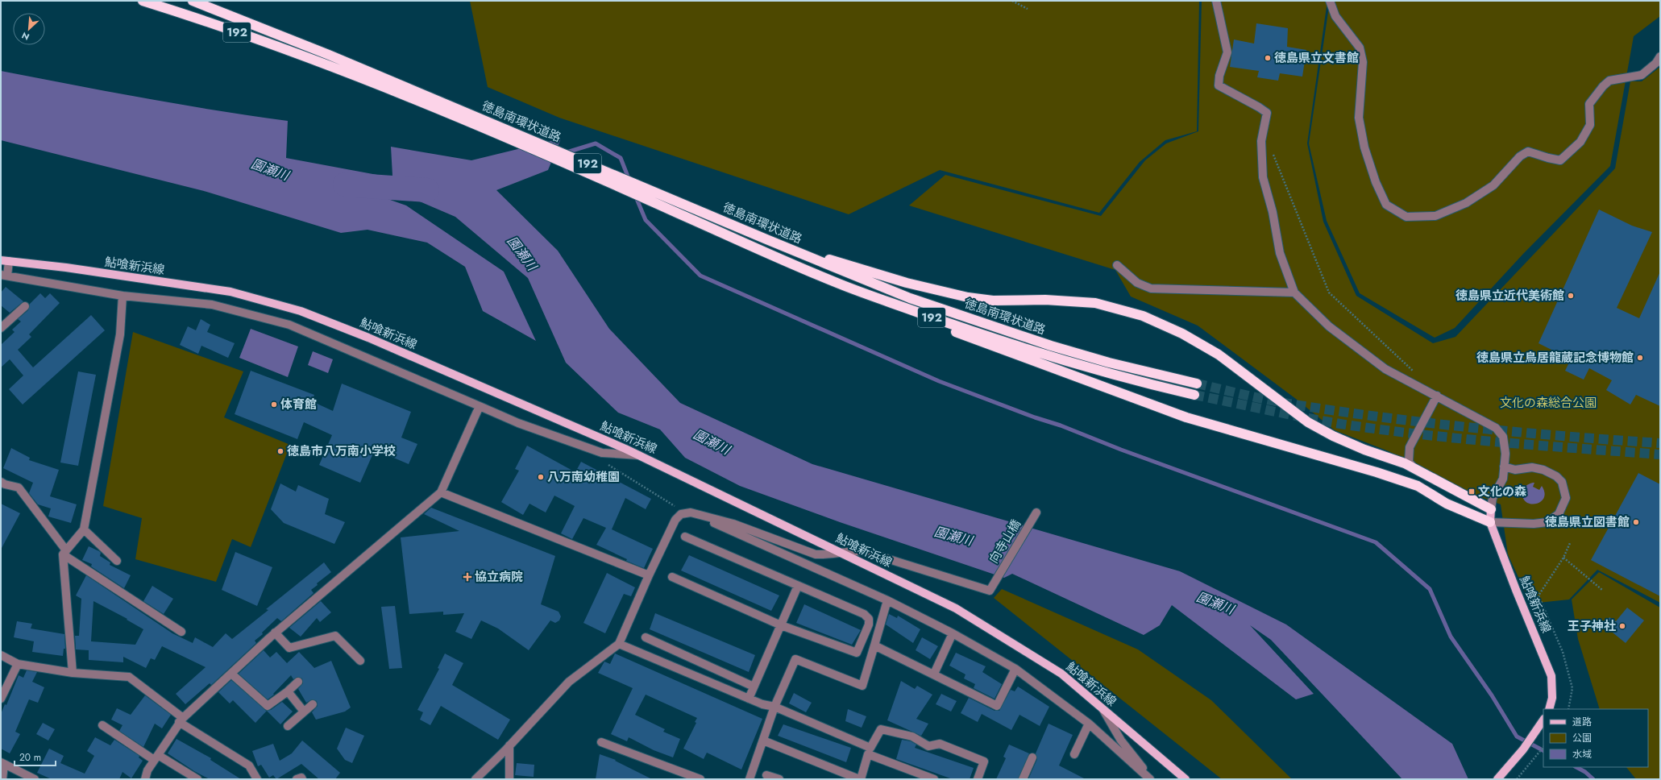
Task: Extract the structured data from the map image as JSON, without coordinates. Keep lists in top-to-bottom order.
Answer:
{
  "streets": {
    "highway": ["192", "徳島南環状道路"],
    "main road": ["鮎喰新浜線"],
    "street": ["向寺山橋"]
  },
  "crossings": [
    ["鮎喰新浜線", "向寺山橋"]
  ],
  "water": ["園瀬川"],
  "parks": ["文化の森総合公園"],
  "places": {
    "other": [
      "徳島県立文書館",
      "徳島県立近代美術館",
      "徳島県立鳥居龍蔵記念博物館",
      "体育館",
      "徳島市八万南小学校",
      "八万南幼稚園",
      "徳島県立図書館",
      "王子神社"
    ],
    "transit": ["文化の森"],
    "health": ["協立病院"]
  },
  "legend": ["道路", "公園", "水域"],
  "scale_bar": "20 m",
  "north": "bottom left"
}
